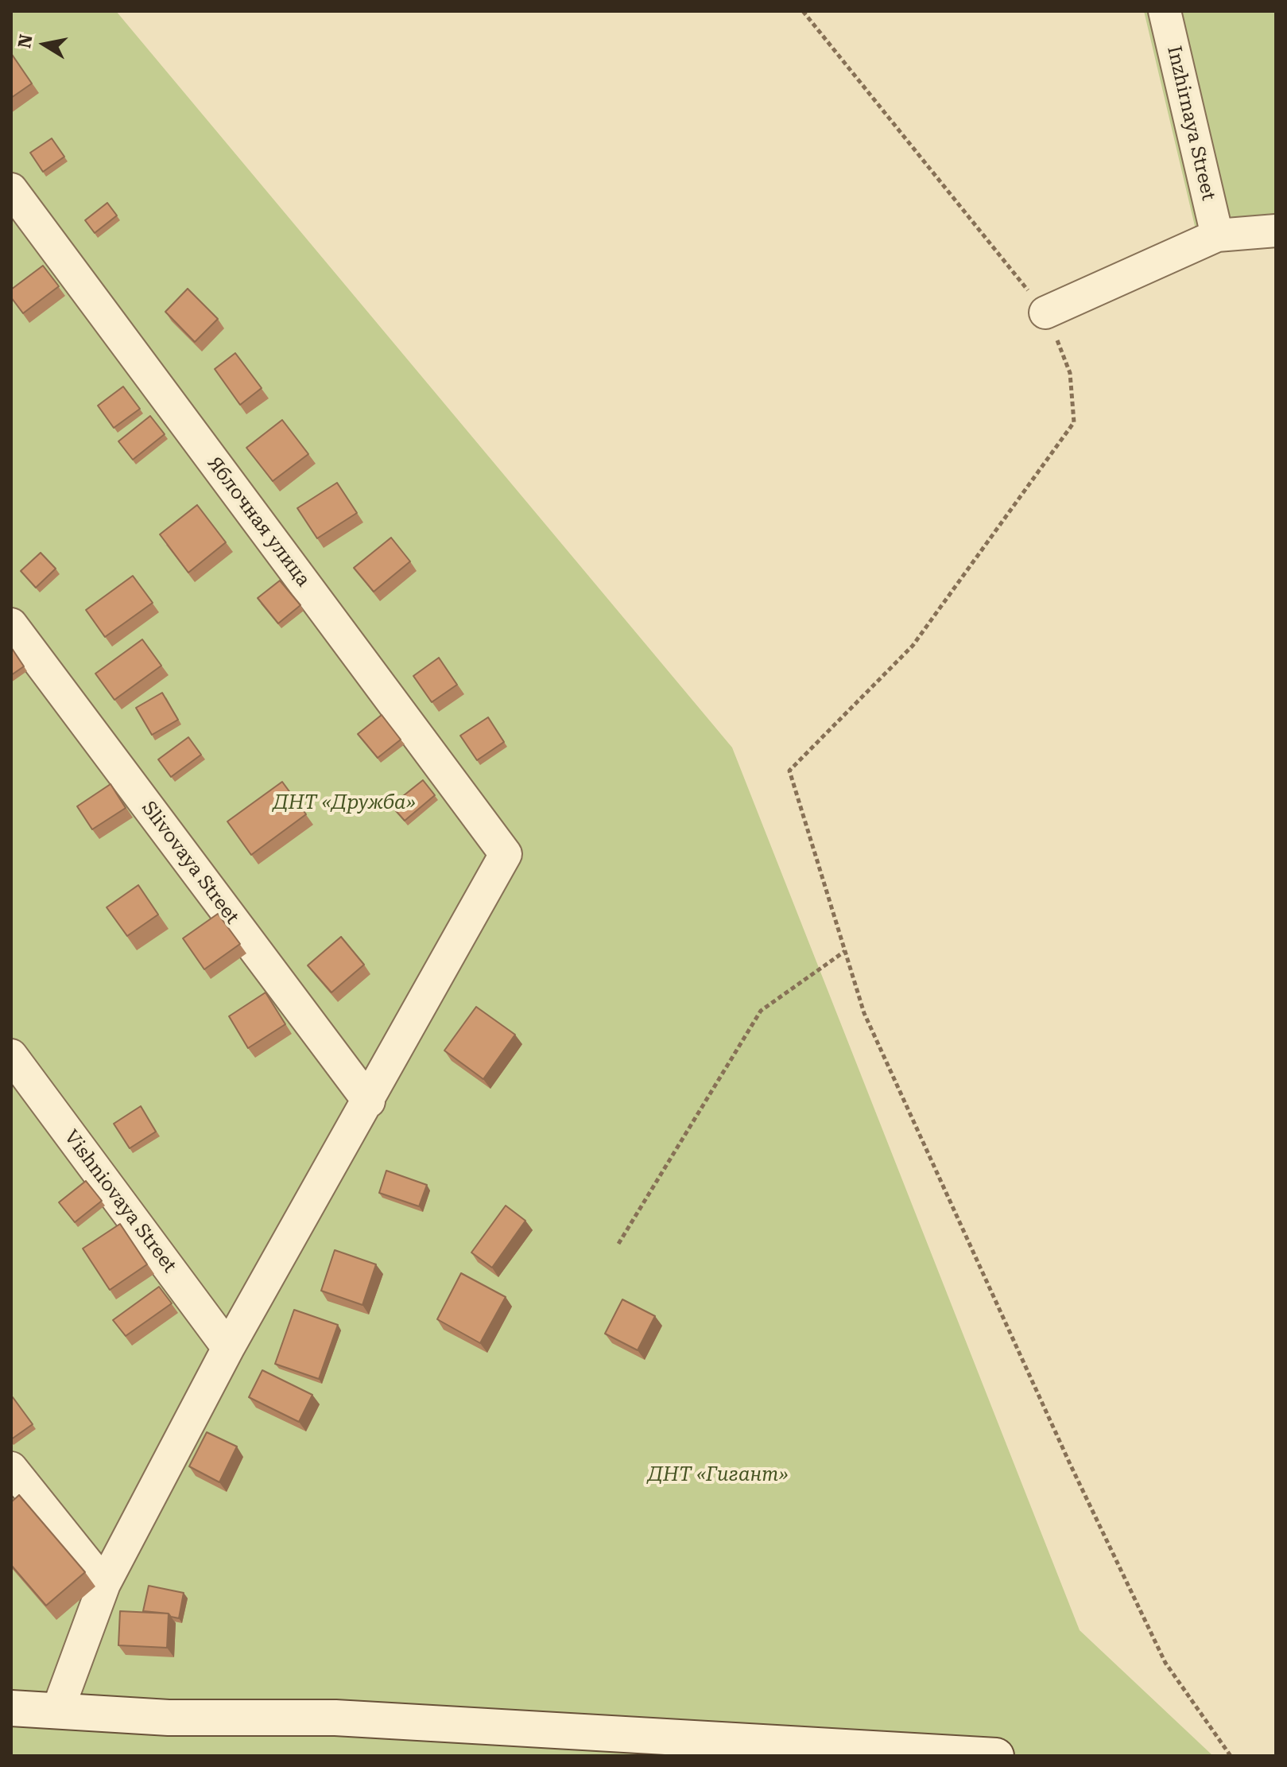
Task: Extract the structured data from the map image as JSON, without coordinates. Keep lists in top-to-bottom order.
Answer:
{
  "streets": {
    "street": [
      "Inzhirnaya Street",
      "Яблочная улица",
      "Slivovaya Street",
      "Vishniovaya Street"
    ]
  },
  "crossings": [
    ["Яблочная улица", "Slivovaya Street"]
  ],
  "parks": ["ДНТ «Дружба»", "ДНТ «Гигант»"],
  "north": "left"
}
